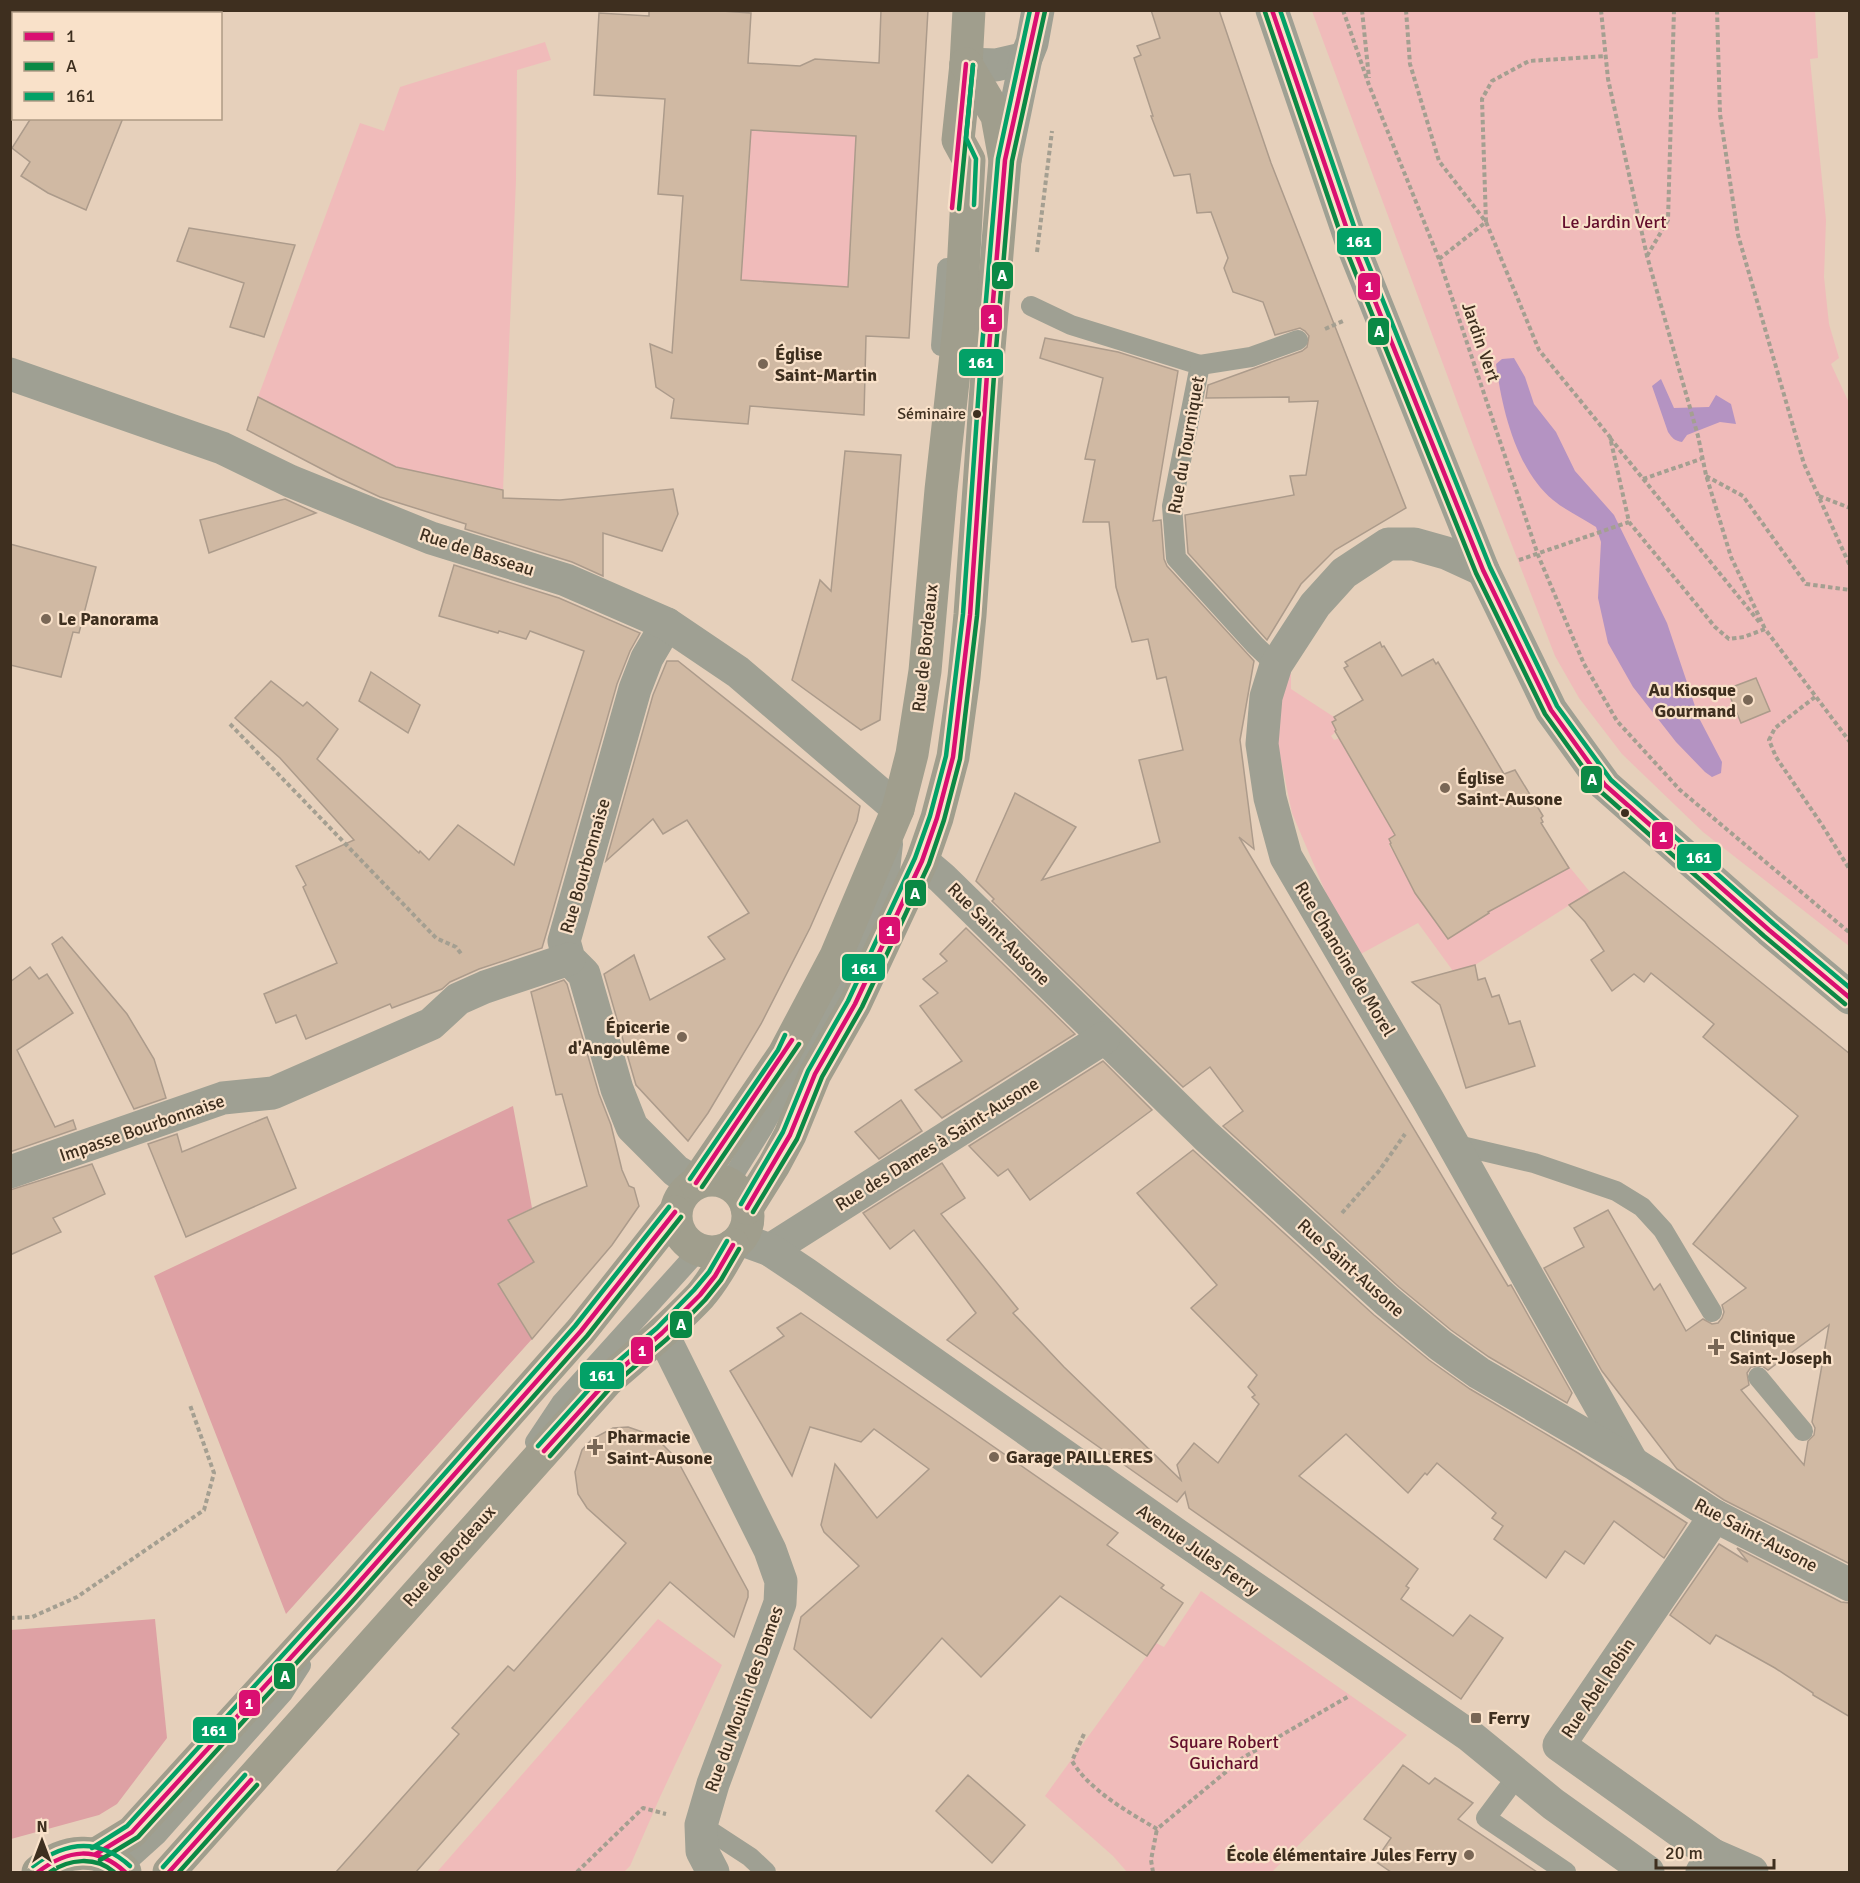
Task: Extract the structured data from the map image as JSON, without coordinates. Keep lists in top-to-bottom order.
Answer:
{
  "streets": {
    "main road": ["Rue de Bordeaux"],
    "street": [
      "Rue de Basseau",
      "Rue Bourbonnaise",
      "Rue Saint-Ausone",
      "Rue Chanoine de Morel",
      "Impasse Bourbonnaise",
      "Rue des Dames à Saint-Ausone",
      "Avenue Jules Ferry",
      "Rue Abel Robin",
      "Rue du Moulin des Dames"
    ],
    "lane": ["Rue du Tourniquet"],
    "path": ["Jardin Vert"]
  },
  "crossings": [
    ["Rue du Tourniquet", "Rue Chanoine de Morel"],
    ["Rue de Basseau", "Rue de Bordeaux"],
    ["Rue de Basseau", "Rue Bourbonnaise"],
    ["Rue de Bordeaux", "Rue Bourbonnaise"],
    ["Rue de Bordeaux", "Rue Saint-Ausone"],
    ["Rue de Bordeaux", "Avenue Jules Ferry"],
    ["Rue de Bordeaux", "Rue du Moulin des Dames"],
    ["Rue Bourbonnaise", "Impasse Bourbonnaise"],
    ["Rue Bourbonnaise", "Avenue Jules Ferry"],
    ["Rue Saint-Ausone", "Rue Chanoine de Morel"],
    ["Rue Saint-Ausone", "Rue des Dames à Saint-Ausone"],
    ["Rue Saint-Ausone", "Rue Abel Robin"],
    ["Rue des Dames à Saint-Ausone", "Avenue Jules Ferry"]
  ],
  "parks": ["Le Jardin Vert", "Square Robert Guichard"],
  "places": {
    "other": [
      "Église Saint-Martin",
      "Séminaire",
      "Le Panorama",
      "Au Kiosque Gourmand",
      "Église Saint-Ausone",
      "Épicerie d'Angoulême",
      "Garage PAILLERES",
      "École élémentaire Jules Ferry"
    ],
    "health": ["Clinique Saint-Joseph", "Pharmacie Saint-Ausone"],
    "transit": ["Ferry"]
  },
  "lines": ["transit line 1", "transit line 161", "transit line A"],
  "legend": ["1", "A", "161"],
  "scale_bar": "20 m",
  "north": "top"
}
